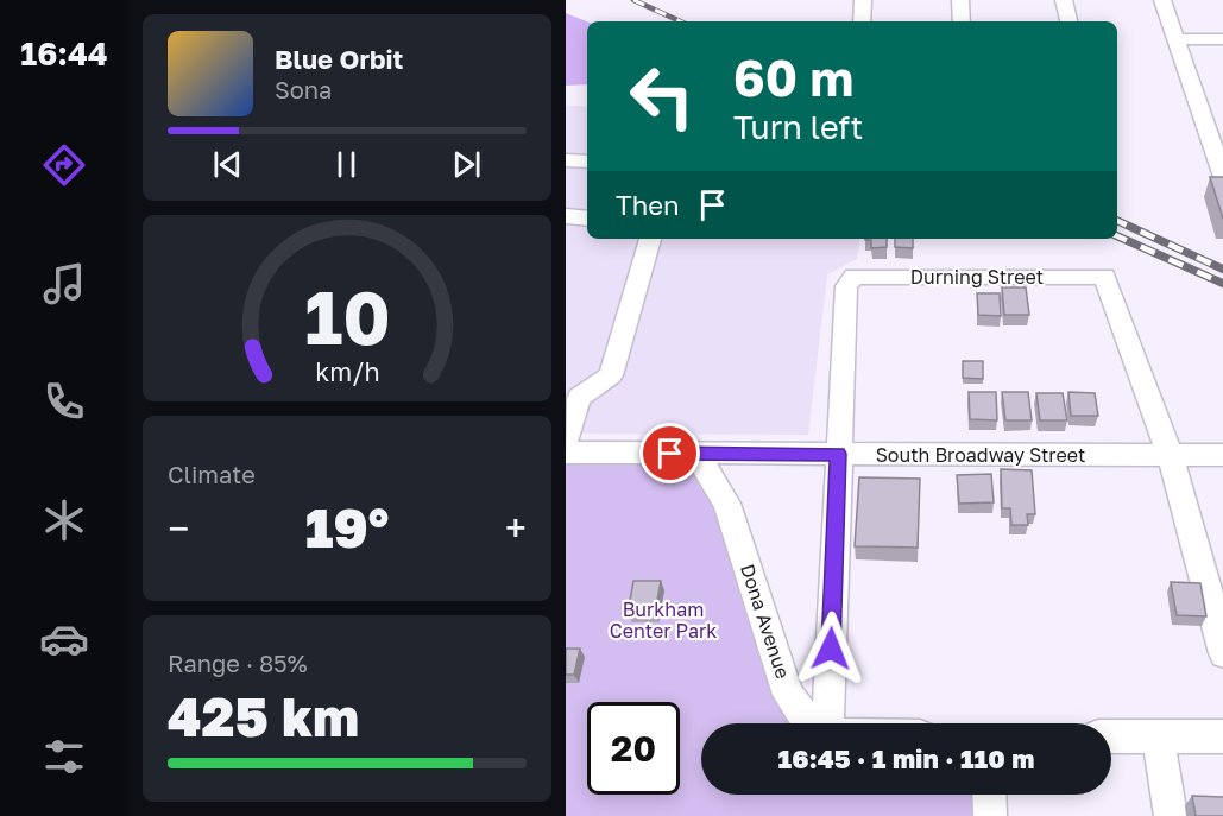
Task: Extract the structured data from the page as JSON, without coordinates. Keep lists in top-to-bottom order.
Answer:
{
  "streets": {
    "street": ["Durning Street", "South Broadway Street", "Dona Avenue"]
  },
  "crossings": [
    ["Durning Street", "South Broadway Street"],
    ["South Broadway Street", "Dona Avenue"]
  ],
  "parks": ["Burkham Center Park"],
  "page": {
    "tabs": "16:44",
    "turn": ["60 m", "Turn left"],
    "song": ["Blue Orbit", "Sona"],
    "then": "Then",
    "tile": [
      "Climate",
      ["Range · 85%", "425 km"]
    ],
    "heat": ["−", "19°", "+"],
    "limit": "20",
    "trip": "16:45 · 1 min · 110 m",
    "gauge": ["10", "km/h"]
  }
}
